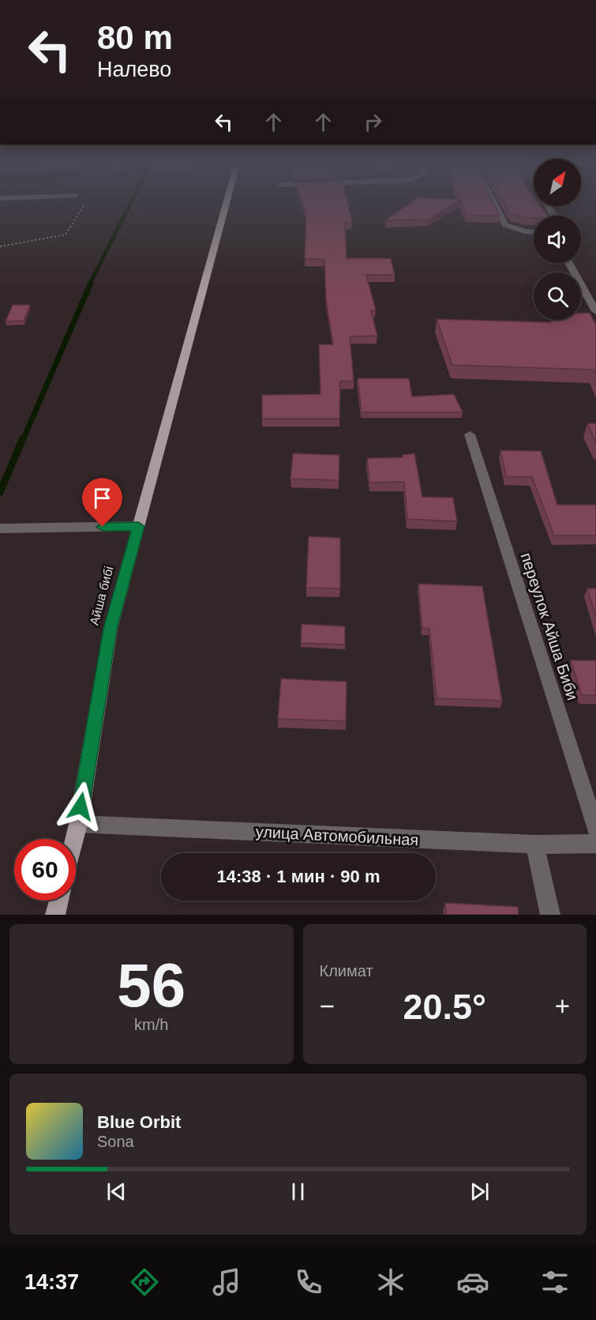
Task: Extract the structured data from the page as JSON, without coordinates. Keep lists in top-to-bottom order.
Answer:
{
  "streets": {
    "main road": ["Айша бибі"],
    "street": ["переулок Айша Биби", "улица Автомобильная"]
  },
  "crossings": [
    ["Айша бибі", "улица Автомобильная"]
  ],
  "north": "top right",
  "page": {
    "turn": ["80 m", "Налево"],
    "limit": "60",
    "trip": "14:38 · 1 мин · 90 m",
    "tile": [
      ["56", "km/h"],
      "Климат"
    ],
    "heat": ["−", "20.5°", "+"],
    "song": ["Blue Orbit", "Sona"],
    "tabs": "14:37"
  }
}
